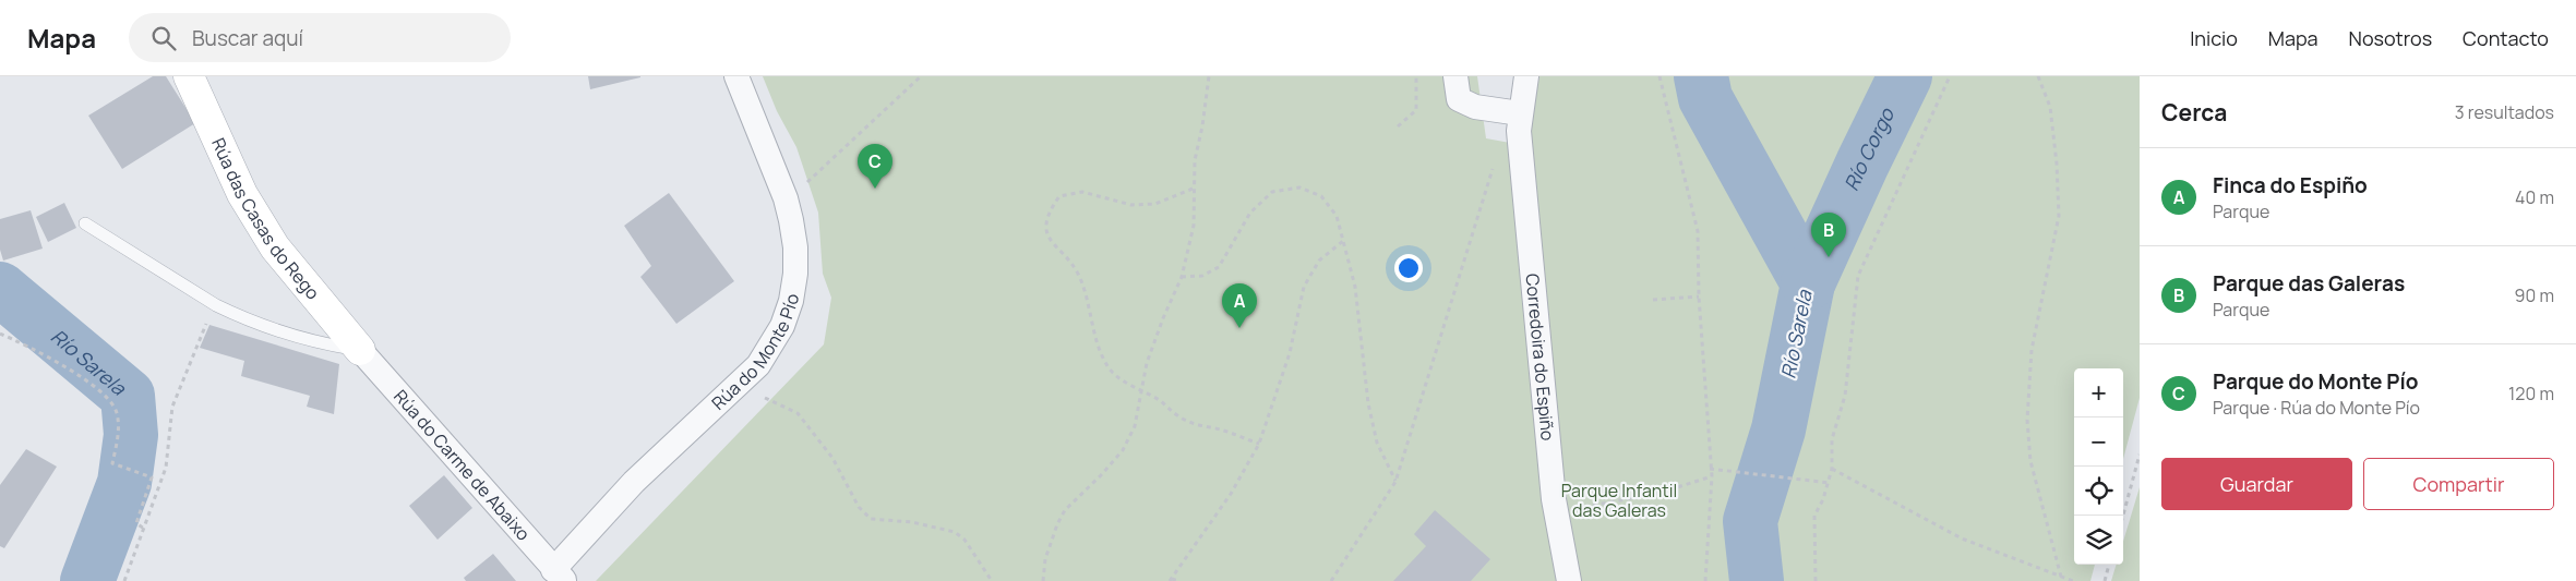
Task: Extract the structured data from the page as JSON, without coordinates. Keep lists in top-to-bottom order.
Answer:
{
  "streets": {
    "street": [
      "Rúa das Casas do Rego",
      "Rúa do Monte Pío",
      "Corredoira do Espiño",
      "Rúa do Carme de Abaixo"
    ]
  },
  "crossings": [
    ["Rúa das Casas do Rego", "Rúa do Carme de Abaixo"],
    ["Rúa do Monte Pío", "Rúa do Carme de Abaixo"]
  ],
  "water": ["Río Corgo", "Río Sarela"],
  "parks": ["Parque Infantil das Galeras"],
  "page": {
    "header": "Mapa",
    "search": "Buscar aquí",
    "nav": [
      "Inicio",
      "Mapa",
      "Nosotros",
      "Contacto"
    ],
    "heading": ["Cerca", "3 resultados"],
    "pins": ["C", "B", "A"],
    "list": [
      {
        "mark": "A",
        "name": "Finca do Espiño",
        "note": "Parque",
        "value": "40 m"
      },
      {
        "mark": "B",
        "name": "Parque das Galeras",
        "note": "Parque",
        "value": "90 m"
      },
      {
        "mark": "C",
        "name": "Parque do Monte Pío",
        "note": "Parque · Rúa do Monte Pío",
        "value": "120 m"
      }
    ],
    "map_buttons": ["+", "−"],
    "buttons": ["Guardar", "Compartir"]
  }
}
